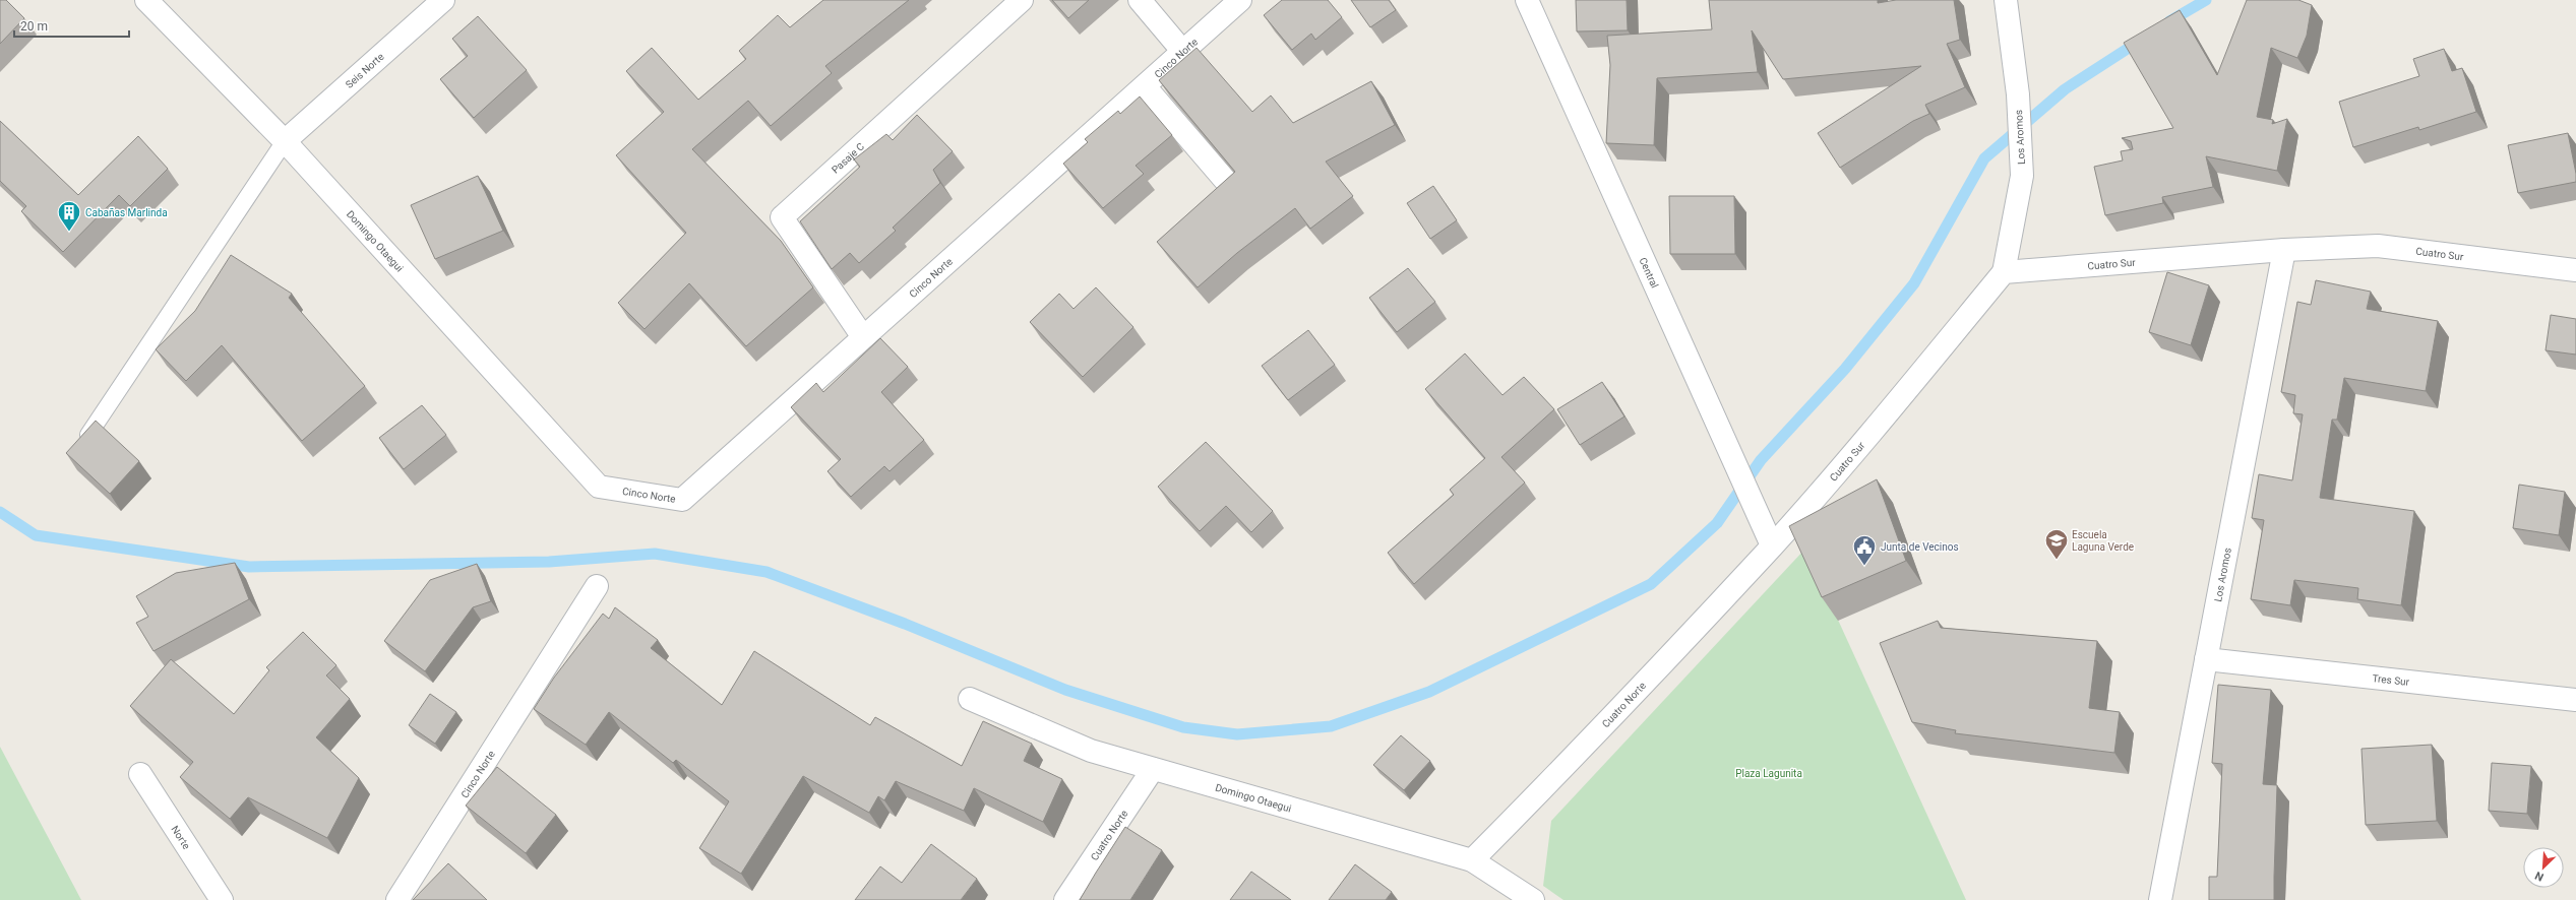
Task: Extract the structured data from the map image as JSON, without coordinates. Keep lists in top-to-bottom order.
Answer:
{
  "streets": {
    "street": [
      "Cinco Norte",
      "Seis Norte",
      "Los Aromos",
      "Pasaje C",
      "Domingo Otaegui",
      "Cuatro Sur",
      "Central",
      "Tres Sur",
      "Cuatro Norte",
      "Norte"
    ]
  },
  "crossings": [
    ["Cinco Norte", "Pasaje C"],
    ["Cinco Norte", "Domingo Otaegui"],
    ["Seis Norte", "Domingo Otaegui"],
    ["Los Aromos", "Cuatro Sur"],
    ["Los Aromos", "Tres Sur"],
    ["Domingo Otaegui", "Cuatro Norte"],
    ["Cuatro Sur", "Central"],
    ["Cuatro Sur", "Cuatro Norte"],
    ["Central", "Cuatro Norte"]
  ],
  "parks": ["Plaza Lagunita"],
  "places": {
    "building": ["Cabañas Marlinda"],
    "school or university": ["Escuela Laguna Verde"],
    "public building": ["Junta de Vecinos"]
  },
  "scale_bar": "20 m",
  "north": "bottom left"
}
